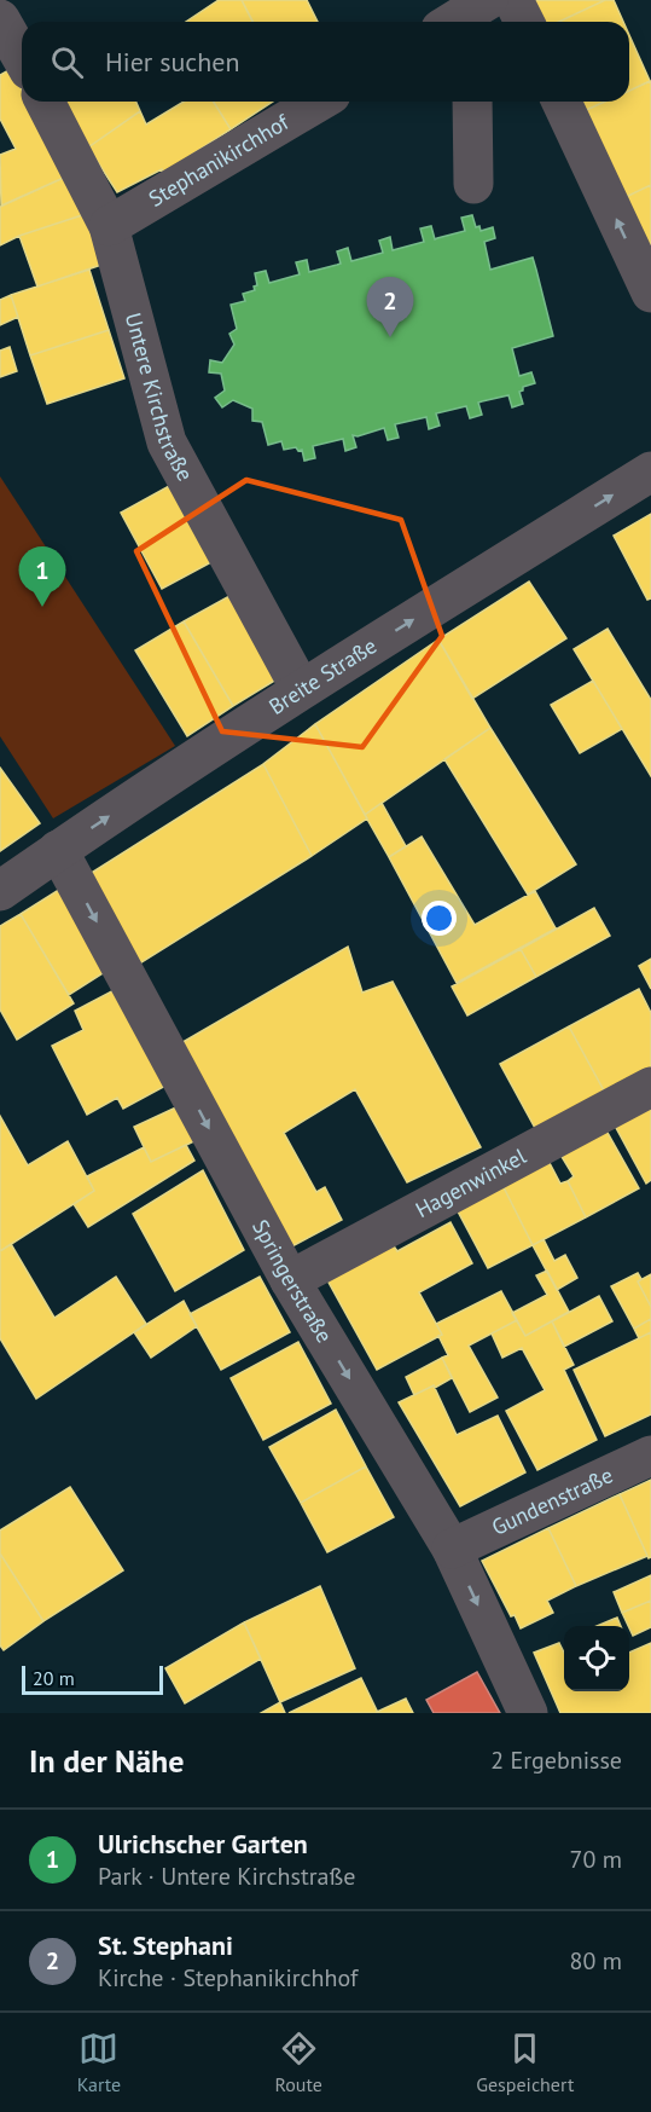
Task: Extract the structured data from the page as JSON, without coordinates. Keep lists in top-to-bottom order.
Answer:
{
  "streets": {
    "street": [
      "Stephanikirchhof",
      "Untere Kirchstraße",
      "Breite Straße",
      "Hagenwinkel",
      "Springerstraße",
      "Gundenstraße"
    ]
  },
  "crossings": [
    ["Stephanikirchhof", "Untere Kirchstraße"],
    ["Untere Kirchstraße", "Breite Straße"],
    ["Breite Straße", "Springerstraße"],
    ["Hagenwinkel", "Springerstraße"],
    ["Springerstraße", "Gundenstraße"]
  ],
  "one_way": ["Breite Straße", "Springerstraße"],
  "scale_bar": "20 m",
  "page": {
    "search": "Hier suchen",
    "pins": ["2", "1"],
    "scale": "20 m",
    "heading": ["In der Nähe", "2 Ergebnisse"],
    "list": [
      {
        "mark": "1",
        "name": "Ulrichscher Garten",
        "note": "Park · Untere Kirchstraße",
        "value": "70 m"
      },
      {
        "mark": "2",
        "name": "St. Stephani",
        "note": "Kirche · Stephanikirchhof",
        "value": "80 m"
      }
    ],
    "nav": ["Karte", "Route", "Gespeichert"]
  }
}
